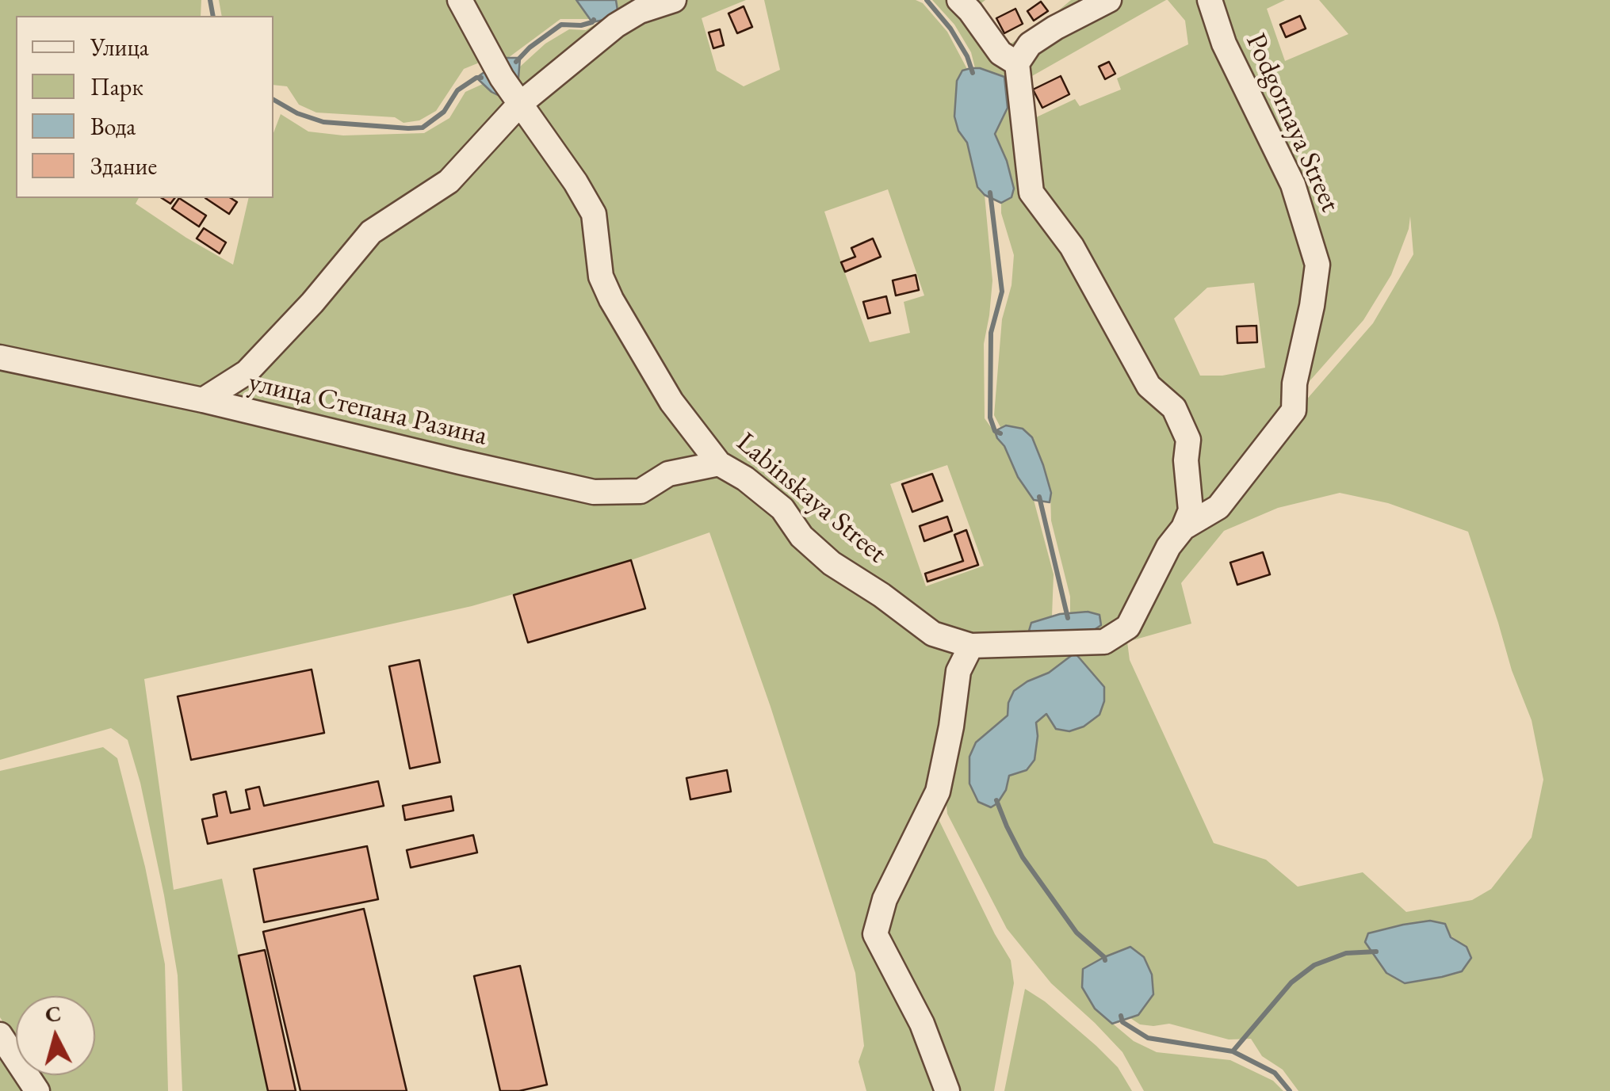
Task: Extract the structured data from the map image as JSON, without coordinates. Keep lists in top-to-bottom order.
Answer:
{
  "streets": {
    "street": ["Podgornaya Street", "улица Степана Разина", "Labinskaya Street"]
  },
  "crossings": [
    ["Podgornaya Street", "Labinskaya Street"],
    ["улица Степана Разина", "Labinskaya Street"]
  ],
  "legend": [
    "Улица",
    "Парк",
    "Вода",
    "Здание"
  ],
  "north": "top"
}
